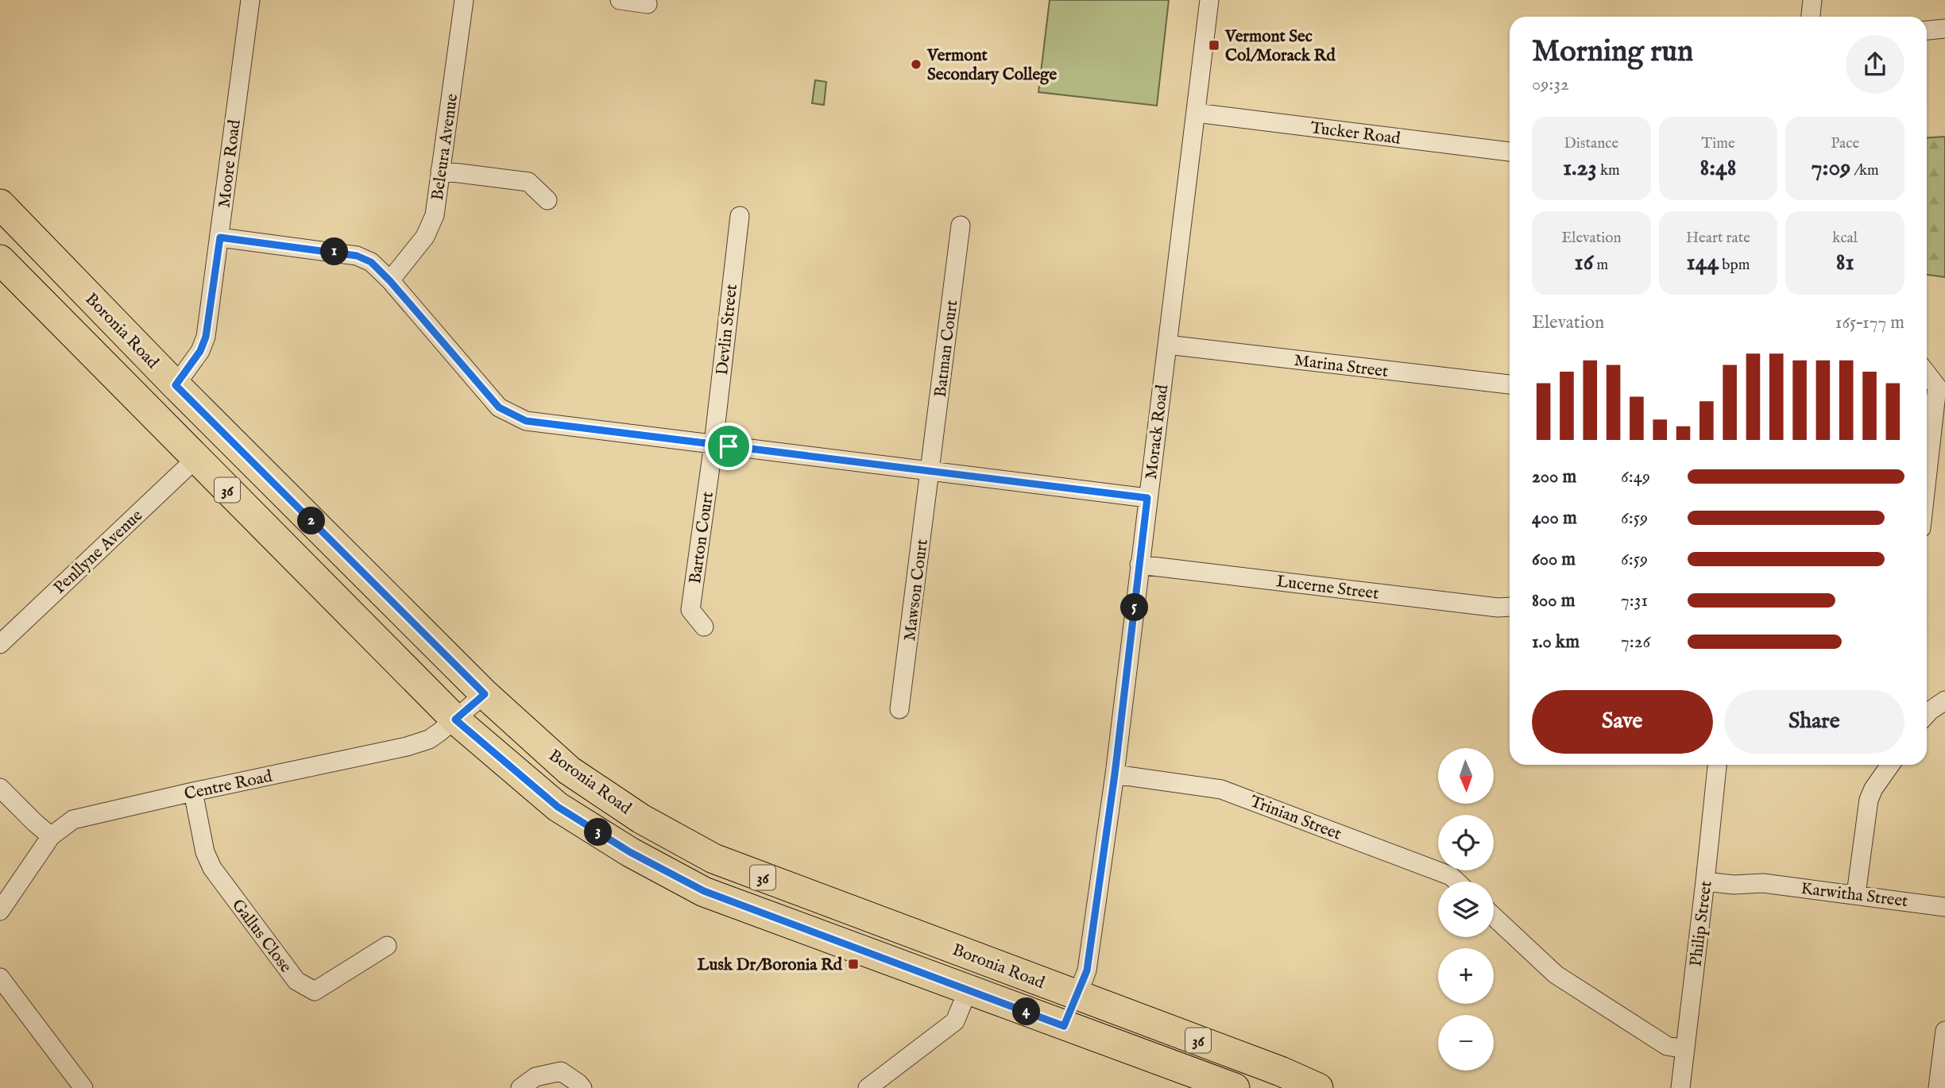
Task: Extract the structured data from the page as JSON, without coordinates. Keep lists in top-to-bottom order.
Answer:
{
  "streets": {
    "main road": ["Boronia Road", "36"],
    "street": [
      "Tucker Road",
      "Beleura Avenue",
      "Moore Road",
      "Devlin Street",
      "Batman Court",
      "Marina Street",
      "Morack Road",
      "Barton Court",
      "Penllyne Avenue",
      "Lucerne Street",
      "Mawson Court",
      "Centre Road",
      "Trinian Street",
      "Karwitha Street",
      "Philip Street",
      "Gallus Close"
    ]
  },
  "crossings": [
    ["Tucker Road", "Morack Road"],
    ["Moore Road", "Boronia Road"],
    ["Devlin Street", "Barton Court"],
    ["Boronia Road", "Morack Road"],
    ["Boronia Road", "Penllyne Avenue"],
    ["Boronia Road", "Centre Road"],
    ["Batman Court", "Mawson Court"],
    ["Marina Street", "Morack Road"],
    ["Morack Road", "Lucerne Street"],
    ["Morack Road", "Trinian Street"],
    ["Centre Road", "Gallus Close"],
    ["Karwitha Street", "Philip Street"]
  ],
  "places": {
    "transit": ["Vermont Sec Col/Morack Rd", "Lusk Dr/Boronia Rd"],
    "other": ["Vermont Secondary College"]
  },
  "north": "bottom",
  "page": {
    "heading": ["Morning run", "09:32"],
    "stats": [
      ["Distance", "1.23 km"],
      ["Time", "8:48"],
      ["Pace", "7:09 /km"],
      ["Elevation", "16 m"],
      ["Heart rate", "144 bpm"],
      ["kcal", "81"]
    ],
    "pins": [
      "1",
      "2",
      "5",
      "3",
      "4"
    ],
    "chart": ["Elevation", "165–177 m"],
    "list": [
      {
        "name": "200 m",
        "note": "6:49"
      },
      {
        "name": "400 m",
        "note": "6:59"
      },
      {
        "name": "600 m",
        "note": "6:59"
      },
      {
        "name": "800 m",
        "note": "7:31"
      },
      {
        "name": "1.0 km",
        "note": "7:26"
      }
    ],
    "buttons": ["Save", "Share"],
    "map_buttons": ["+", "−"]
  }
}
